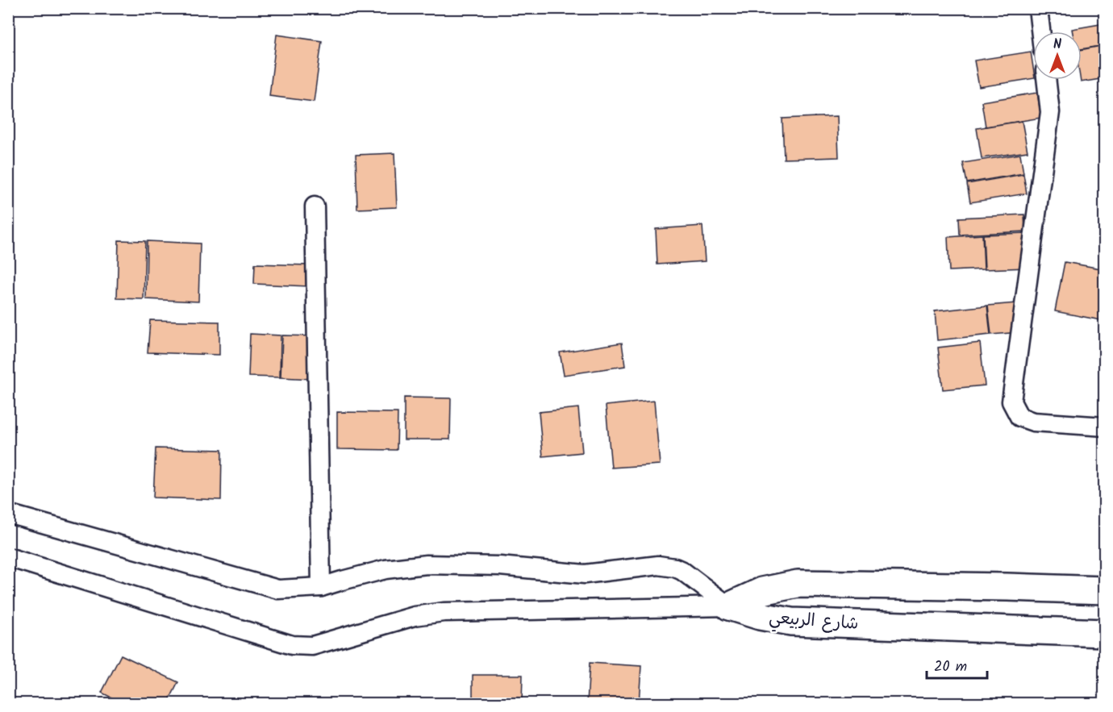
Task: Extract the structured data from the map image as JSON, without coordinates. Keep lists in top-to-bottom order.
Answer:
{
  "streets": {
    "street": ["شارع الربيعي"]
  },
  "scale_bar": "20 m",
  "north": "top"
}
